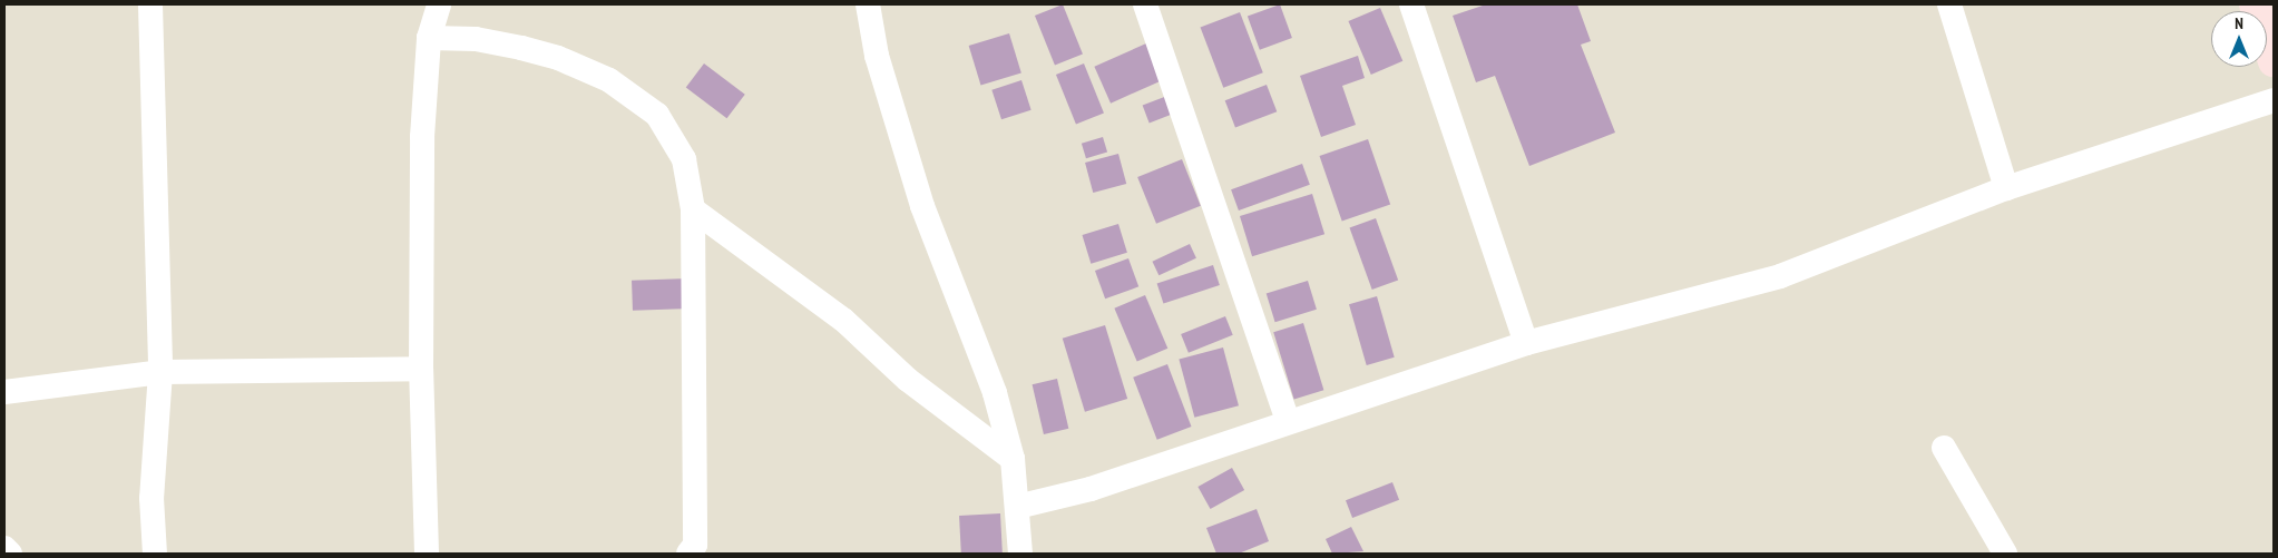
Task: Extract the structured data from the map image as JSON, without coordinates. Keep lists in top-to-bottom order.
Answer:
{
  "north": "top"
}
